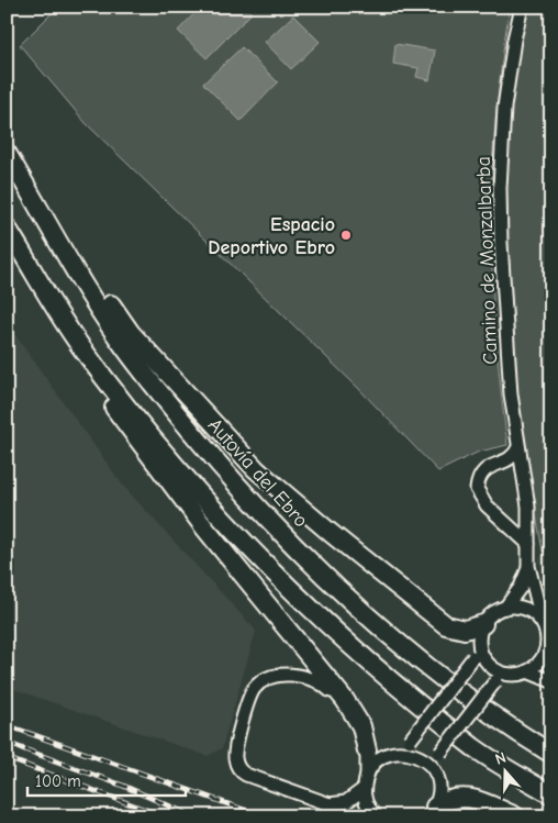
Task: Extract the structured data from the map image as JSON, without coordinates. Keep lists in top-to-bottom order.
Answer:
{
  "streets": {
    "highway": ["Autovía del Ebro"],
    "street": ["Camino de Monzalbarba"]
  },
  "places": ["Espacio Deportivo Ebro"],
  "scale_bar": "100 m",
  "north": "top"
}
